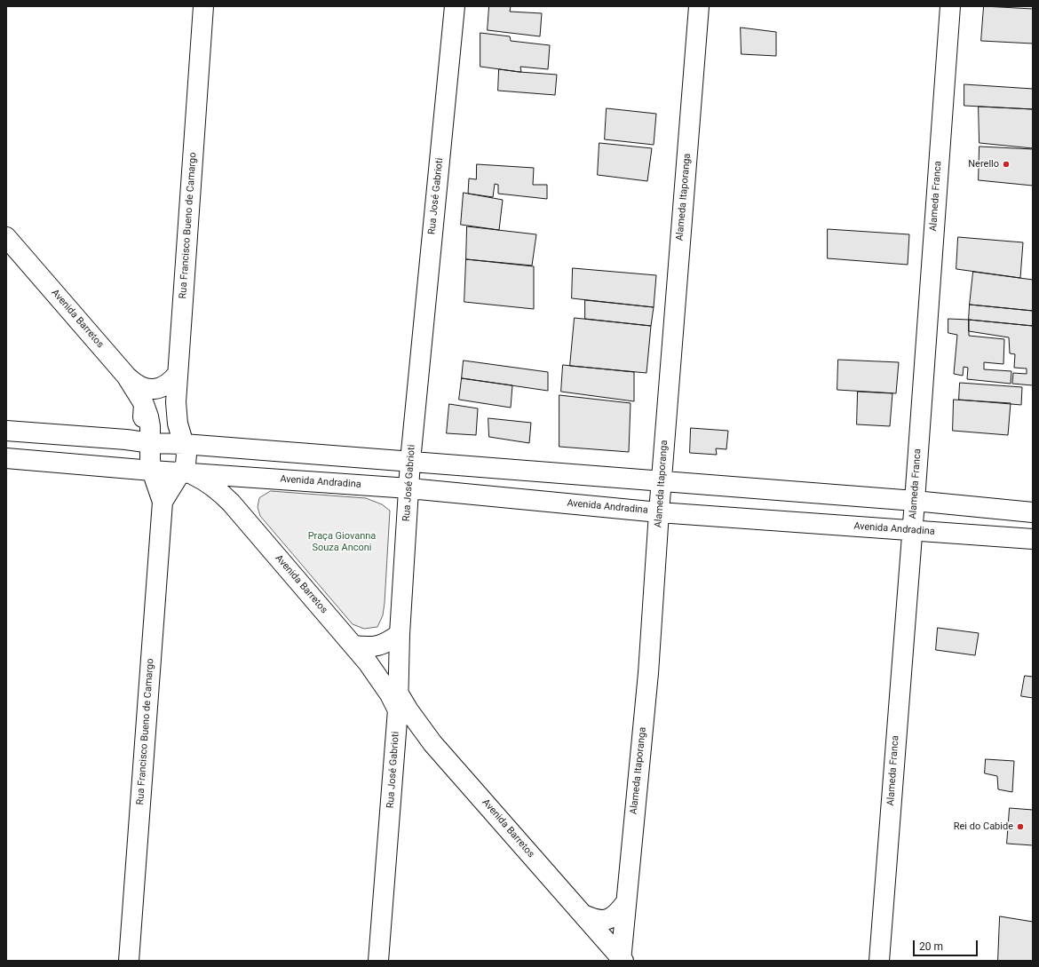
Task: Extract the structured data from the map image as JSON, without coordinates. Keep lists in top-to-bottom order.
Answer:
{
  "streets": {
    "street": [
      "Rua José Gabrioti",
      "Alameda Franca",
      "Alameda Itaporanga",
      "Rua Francisco Bueno de Camargo",
      "Avenida Barretos",
      "Avenida Andradina"
    ]
  },
  "crossings": [
    ["Rua José Gabrioti", "Avenida Barretos"],
    ["Rua José Gabrioti", "Avenida Andradina"],
    ["Alameda Franca", "Avenida Andradina"],
    ["Alameda Itaporanga", "Avenida Barretos"],
    ["Alameda Itaporanga", "Avenida Andradina"],
    ["Rua Francisco Bueno de Camargo", "Avenida Barretos"],
    ["Rua Francisco Bueno de Camargo", "Avenida Andradina"],
    ["Avenida Barretos", "Avenida Andradina"]
  ],
  "parks": ["Praça Giovanna Souza Anconi"],
  "places": ["Nerello", "Rei do Cabide"],
  "scale_bar": "20 m"
}
